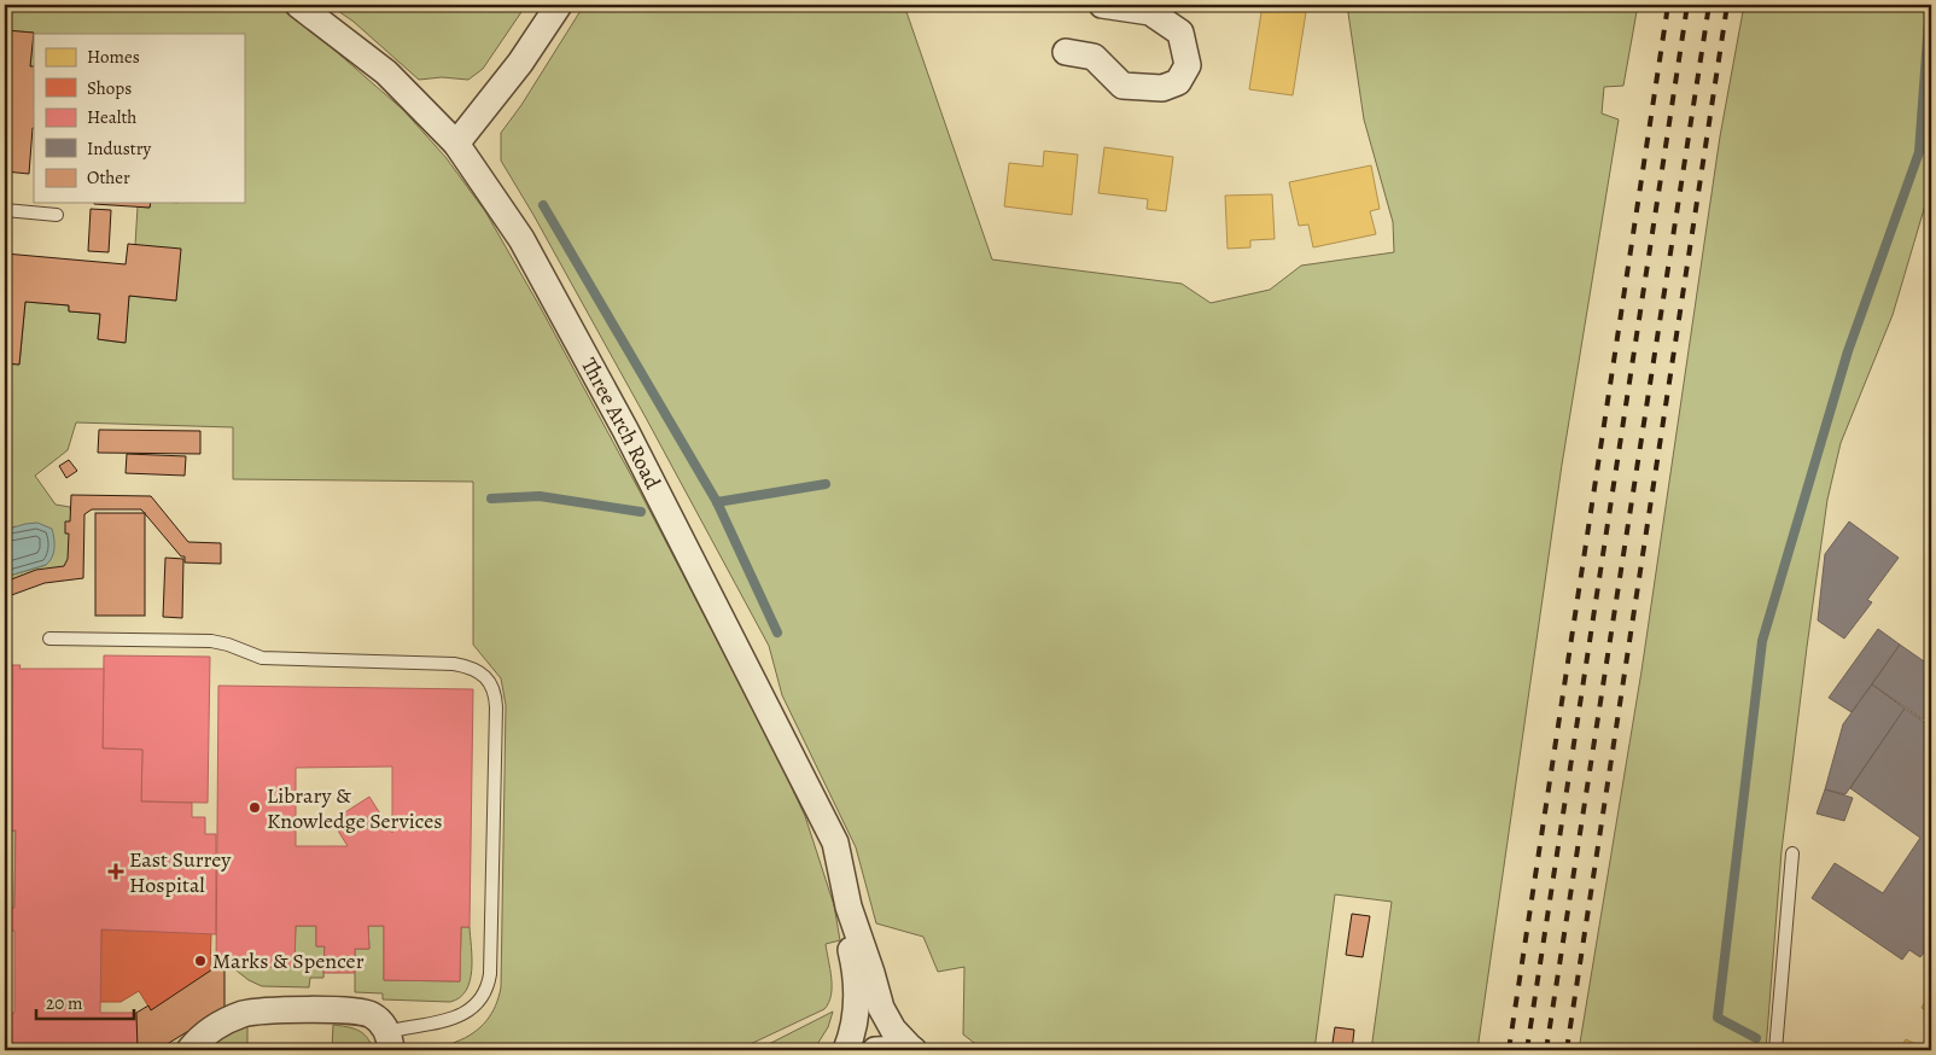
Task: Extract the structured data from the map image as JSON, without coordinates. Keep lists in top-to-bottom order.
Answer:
{
  "streets": {
    "street": ["Three Arch Road"]
  },
  "places": {
    "other": ["Library & Knowledge Services", "Marks & Spencer"],
    "health": ["East Surrey Hospital"]
  },
  "legend": [
    "Homes",
    "Shops",
    "Health",
    "Industry",
    "Other"
  ],
  "scale_bar": "20 m"
}
